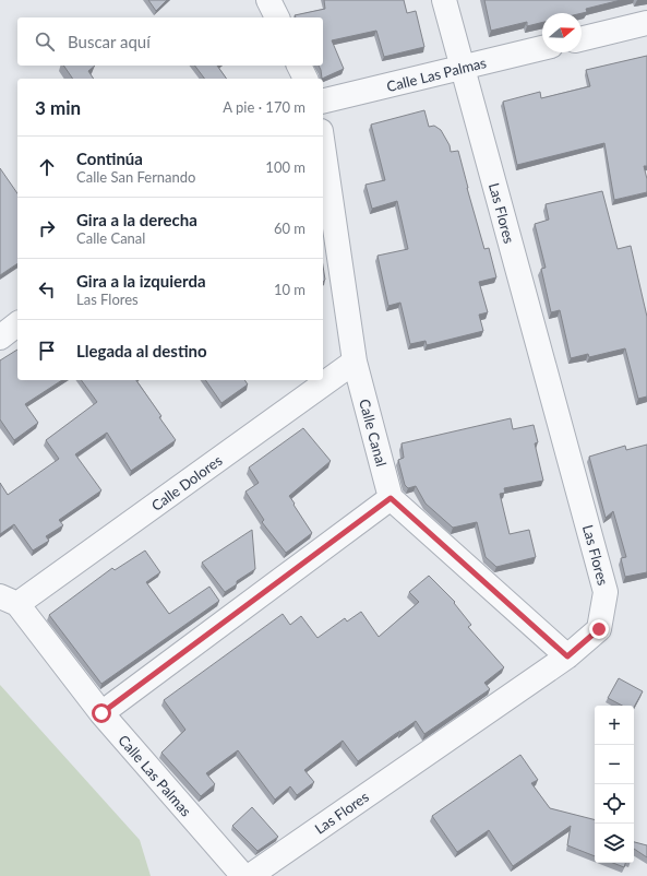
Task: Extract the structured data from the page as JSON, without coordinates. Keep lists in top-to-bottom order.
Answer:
{
  "streets": {
    "street": [
      "Calle Las Palmas",
      "Las Flores",
      "Calle Canal",
      "Calle Dolores"
    ]
  },
  "crossings": [
    ["Calle Las Palmas", "Las Flores"],
    ["Calle Las Palmas", "Calle Dolores"],
    ["Calle Canal", "Calle Dolores"]
  ],
  "north": "right",
  "page": {
    "search": "Buscar aquí",
    "heading": ["3 min", "A pie · 170 m"],
    "list": [
      ["Continúa", "Calle San Fernando", "100 m"],
      ["Gira a la derecha", "Calle Canal", "60 m"],
      ["Gira a la izquierda", "Las Flores", "10 m"],
      "Llegada al destino"
    ],
    "map_buttons": ["+", "−"]
  }
}
